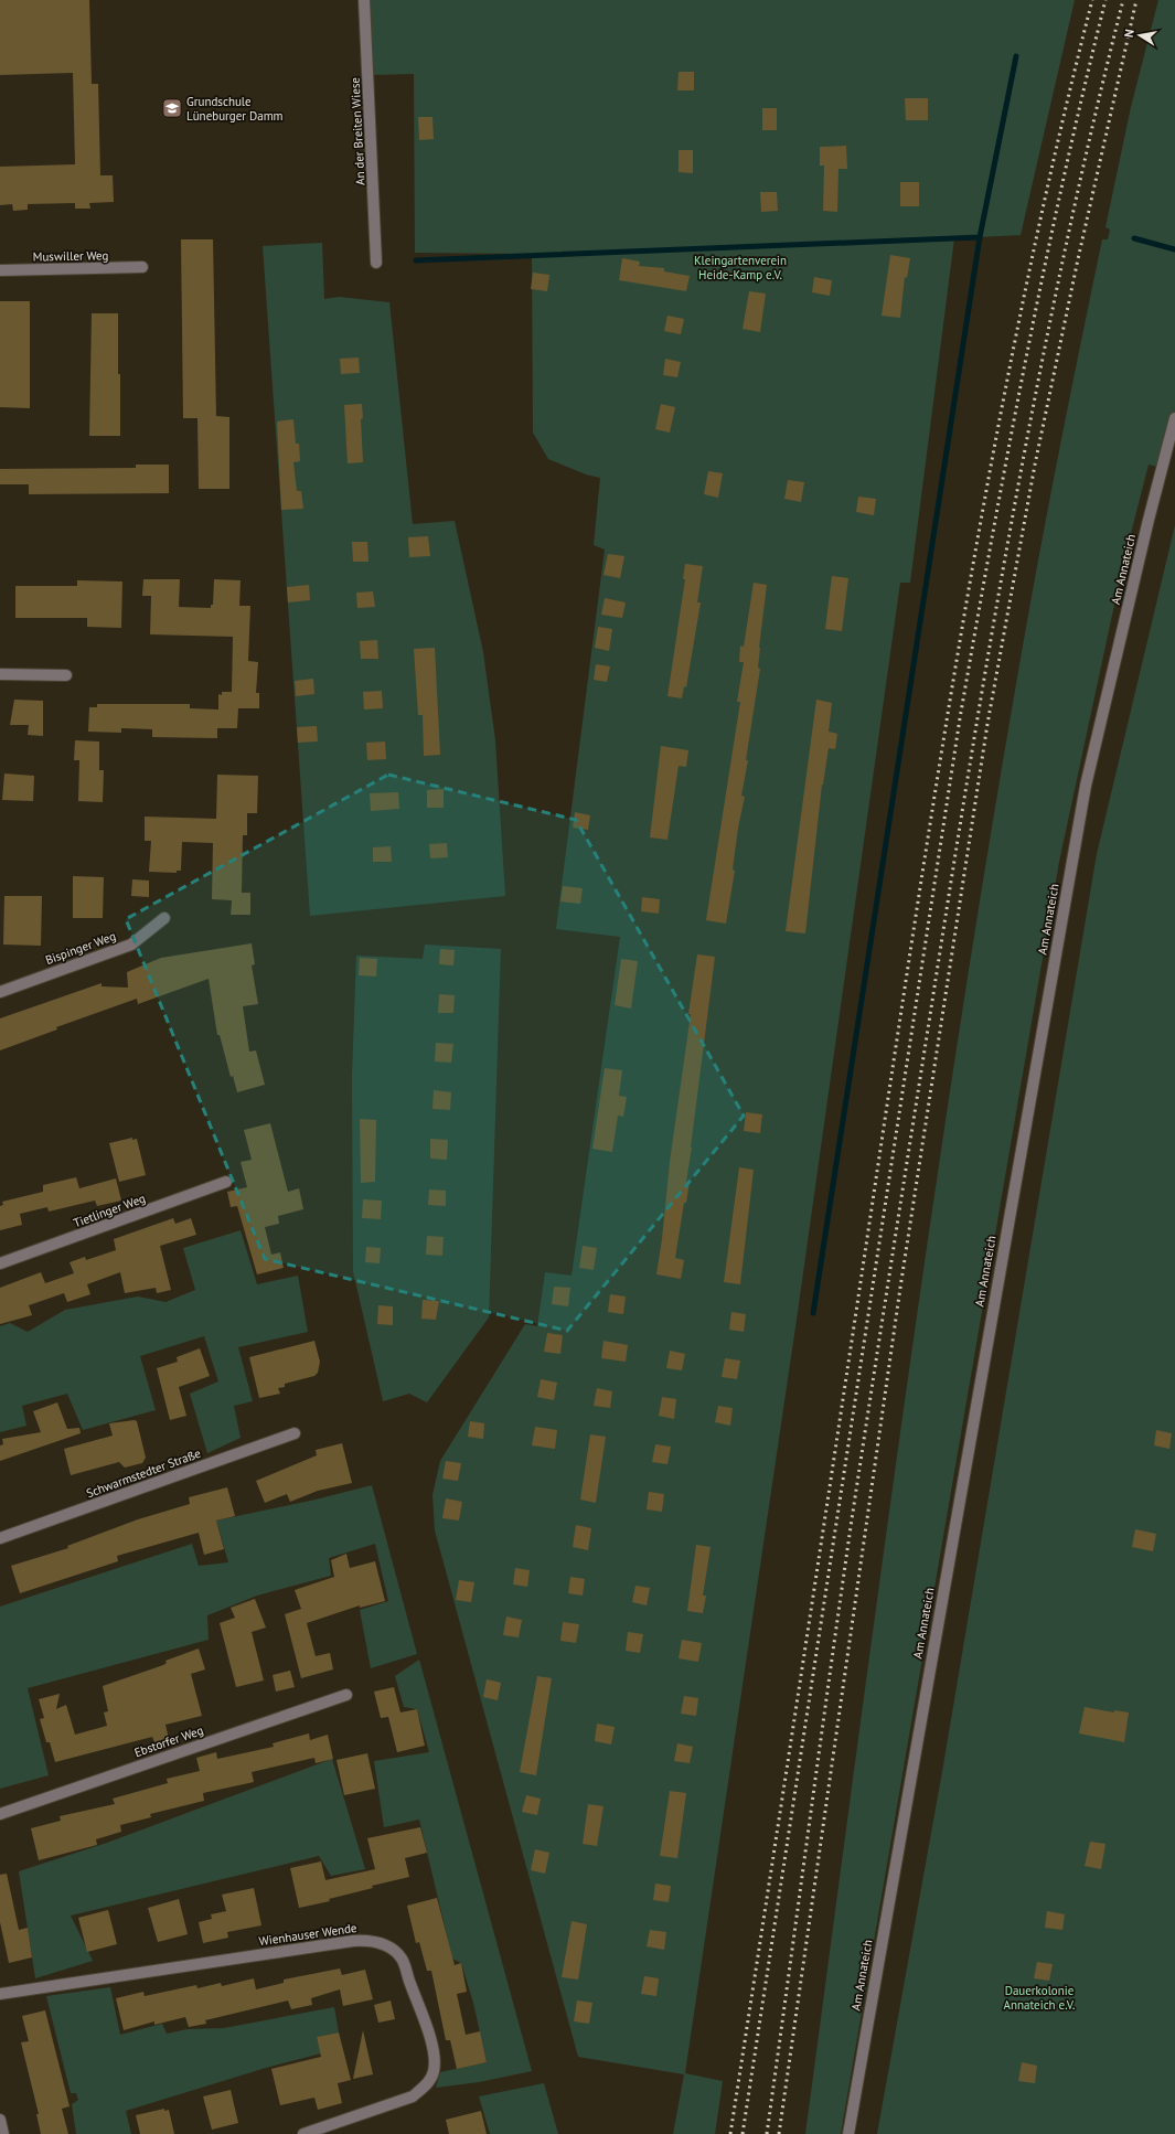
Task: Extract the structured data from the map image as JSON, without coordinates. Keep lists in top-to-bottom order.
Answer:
{
  "streets": {
    "street": [
      "An der Breiten Wiese",
      "Muswiller Weg",
      "Am Annateich",
      "Bispinger Weg",
      "Tietlinger Weg",
      "Schwarmstedter Straße",
      "Ebstorfer Weg",
      "Wienhauser Wende"
    ]
  },
  "parks": ["Kleingartenverein Heide-Kamp e.V.", "Dauerkolonie Annateich e.V."],
  "places": {
    "school or university": ["Grundschule Lüneburger Damm"]
  },
  "north": "left"
}
